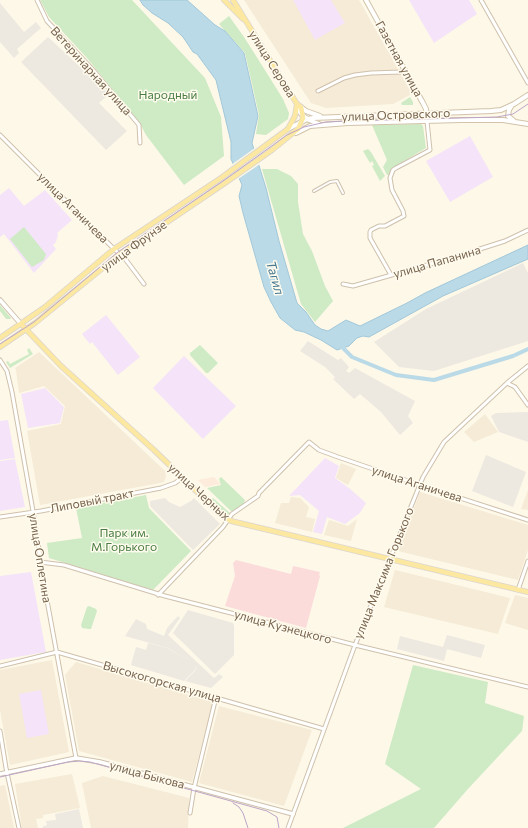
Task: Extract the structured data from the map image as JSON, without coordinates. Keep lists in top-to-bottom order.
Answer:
{
  "streets": {
    "main road": [
      "Газетная улица",
      "улица Серова",
      "улица Островского",
      "улица Фрунзе",
      "улица Черных"
    ],
    "street": [
      "Ветеринарная улица",
      "улица Аганичева",
      "улица Папанина",
      "Липовый тракт",
      "улица Оплетина",
      "улица Максима Горького",
      "улица Кузнецкого",
      "Высокогорская улица",
      "улица Быкова"
    ]
  },
  "crossings": [
    ["Газетная улица", "улица Островского"],
    ["улица Серова", "улица Островского"],
    ["улица Островского", "улица Фрунзе"],
    ["улица Аганичева", "улица Фрунзе"],
    ["улица Аганичева", "улица Черных"],
    ["улица Аганичева", "улица Максима Горького"],
    ["улица Фрунзе", "улица Черных"],
    ["улица Черных", "Липовый тракт"],
    ["улица Черных", "улица Максима Горького"],
    ["Липовый тракт", "улица Оплетина"],
    ["улица Оплетина", "улица Кузнецкого"],
    ["улица Оплетина", "Высокогорская улица"],
    ["улица Оплетина", "улица Быкова"],
    ["улица Максима Горького", "улица Кузнецкого"],
    ["улица Максима Горького", "Высокогорская улица"],
    ["улица Максима Горького", "улица Быкова"]
  ],
  "water": ["Тагил"],
  "parks": ["Народный", "Парк им. М.Горького"]
}
